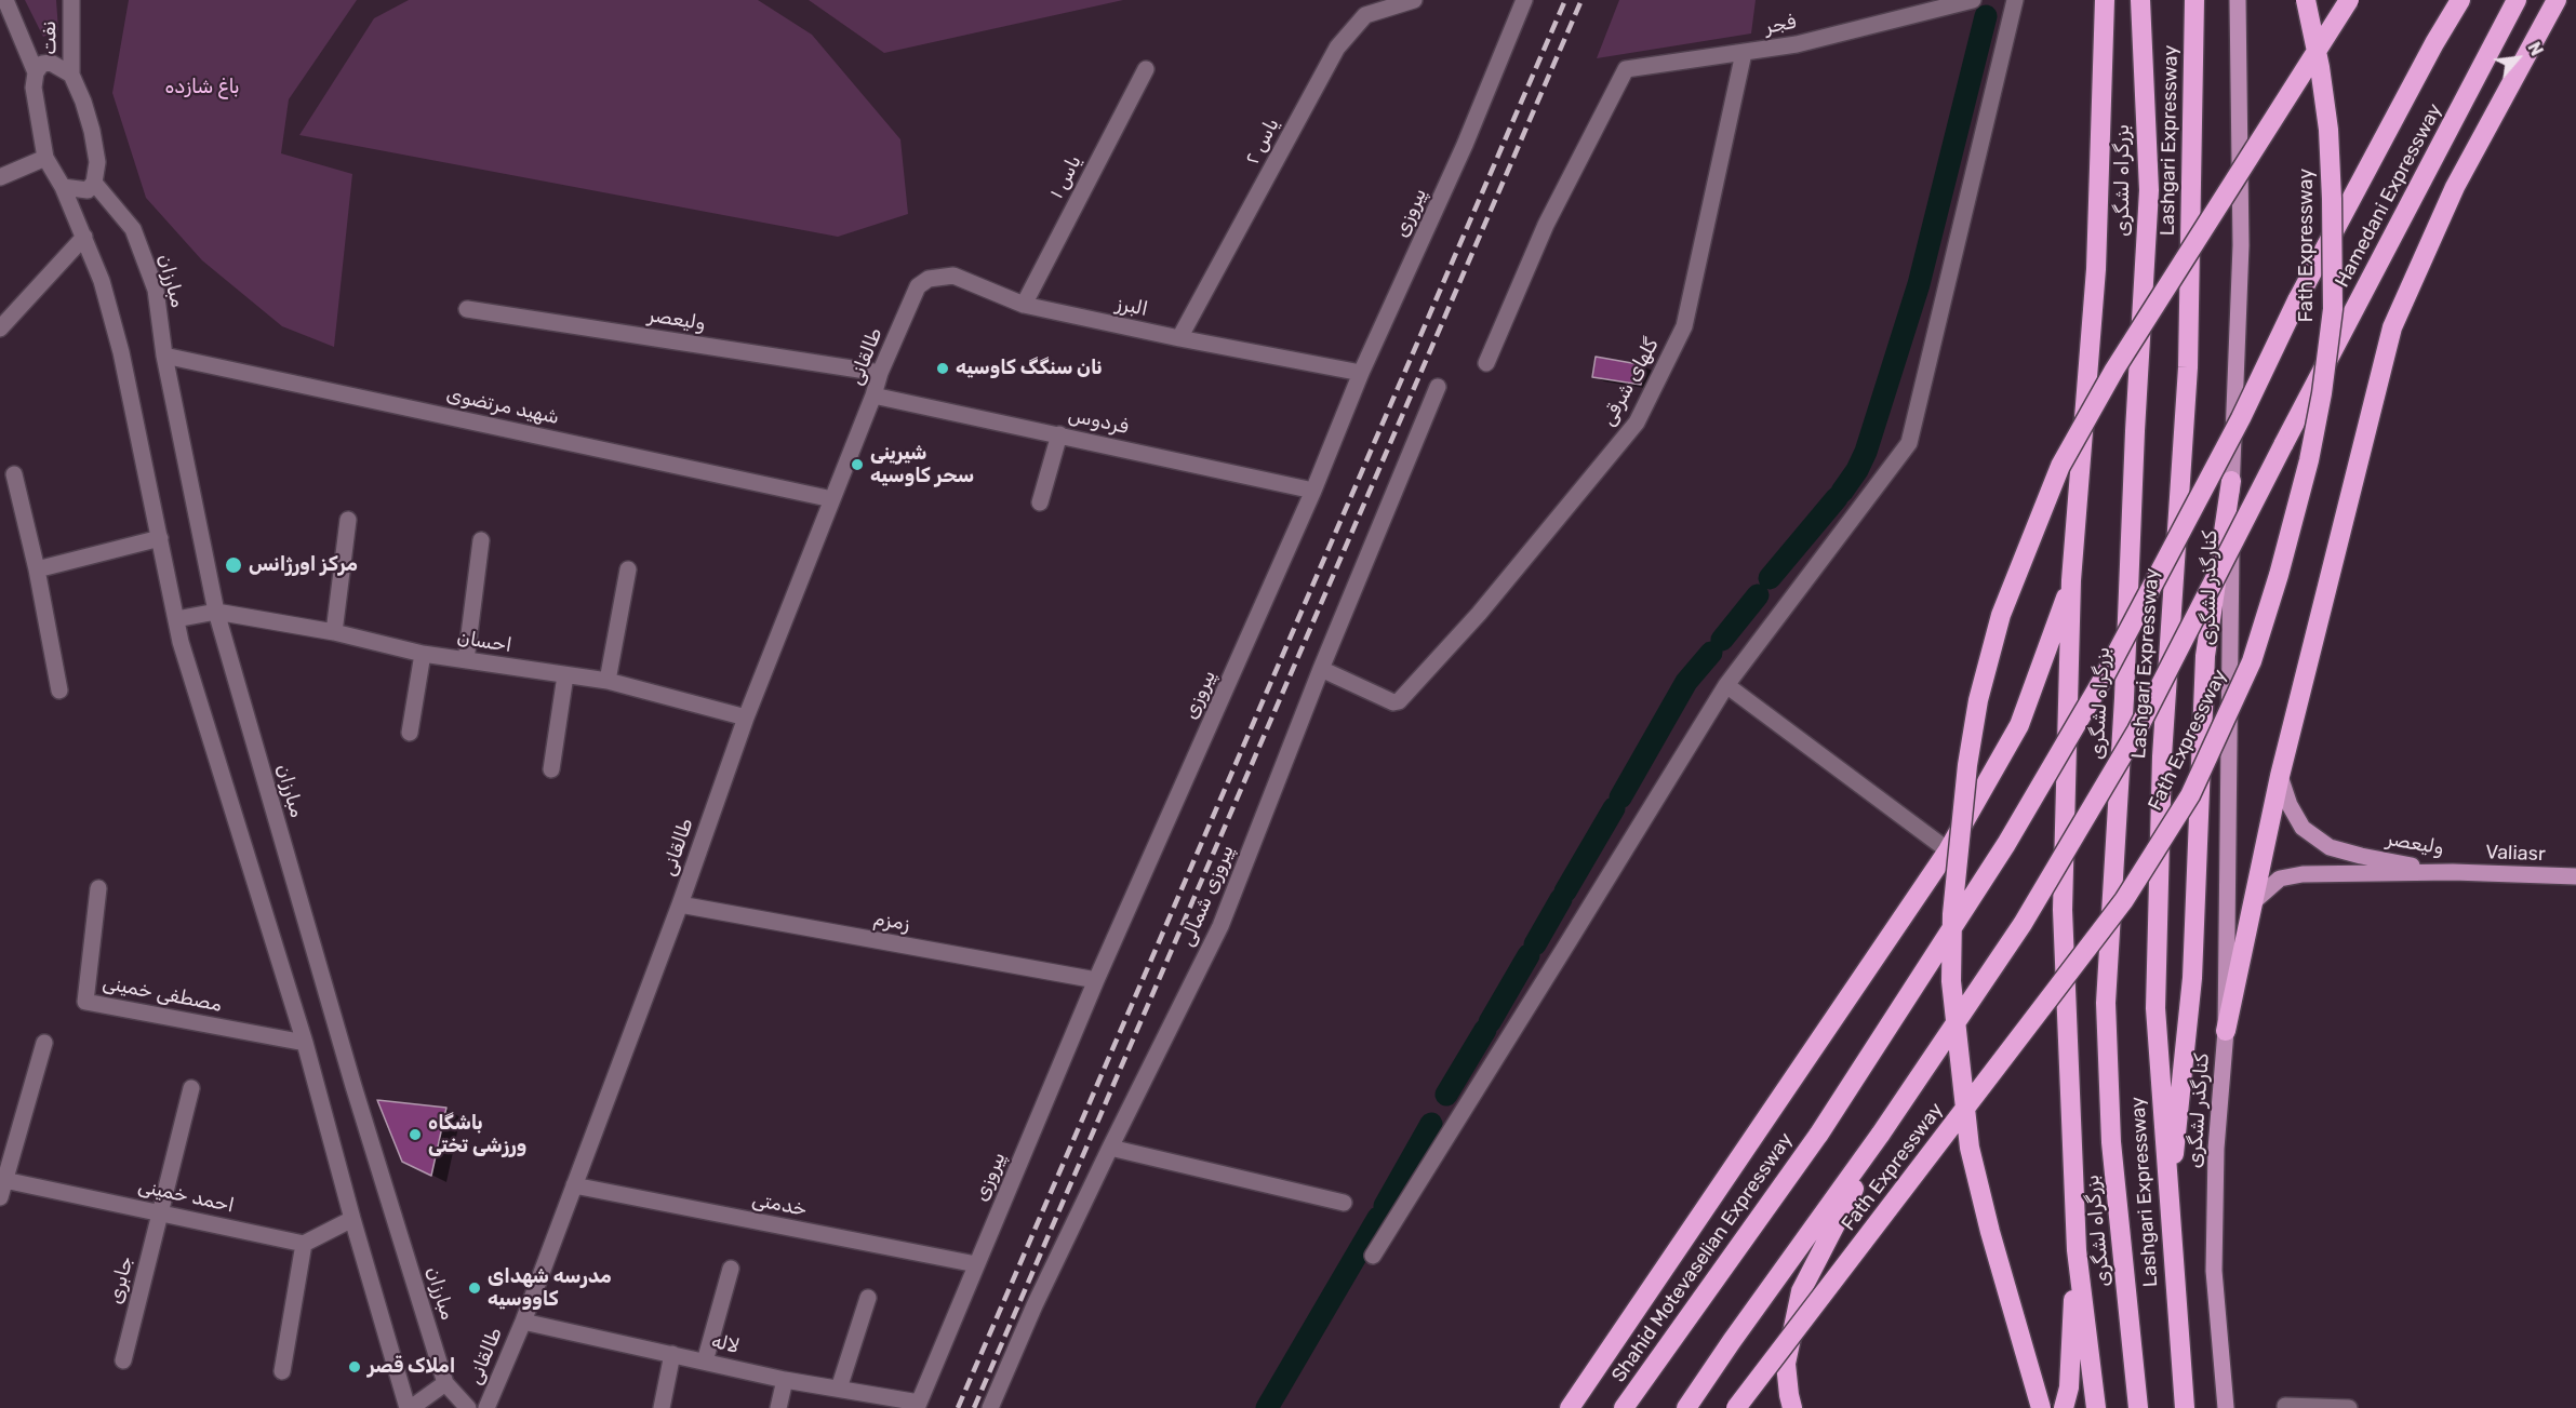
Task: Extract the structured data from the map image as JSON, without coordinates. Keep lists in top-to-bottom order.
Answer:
{
  "streets": {
    "highway": [
      "Lashgari Expressway",
      "بزرگراه لشگری",
      "Hamedani Expressway",
      "Fath Expressway",
      "Shahid Motevaselian Expressway"
    ],
    "main road": ["ولیعصر", "کنارگذر لشگری", "Valiasr"],
    "street": [
      "فجر",
      "نفت",
      "یاس ۲",
      "یاس ۱",
      "پیروزی",
      "مبارزان",
      "البرز",
      "طالقانی",
      "گلهای شرقی",
      "شهید مرتضوی",
      "فردوس",
      "احسان",
      "پیروزی شمالی",
      "زمزم",
      "مصطفی خمینی",
      "احمد خمینی",
      "خدمتی",
      "جابری",
      "لاله"
    ]
  },
  "crossings": [
    ["فجر", "گلهای شرقی"],
    ["یاس ۲", "البرز"],
    ["یاس ۱", "البرز"],
    ["Hamedani Expressway", "Shahid Motevaselian Expressway"],
    ["پیروزی", "البرز"],
    ["پیروزی", "فردوس"],
    ["پیروزی", "زمزم"],
    ["پیروزی", "خدمتی"],
    ["پیروزی", "لاله"],
    ["مبارزان", "شهید مرتضوی"],
    ["مبارزان", "احسان"],
    ["البرز", "طالقانی"],
    ["ولیعصر", "طالقانی"],
    ["ولیعصر", "Valiasr"],
    ["طالقانی", "شهید مرتضوی"],
    ["طالقانی", "فردوس"],
    ["طالقانی", "احسان"],
    ["طالقانی", "زمزم"],
    ["طالقانی", "خدمتی"],
    ["طالقانی", "لاله"],
    ["گلهای شرقی", "پیروزی شمالی"],
    ["احمد خمینی", "جابری"]
  ],
  "parks": ["باغ شازده"],
  "places": [
    "نان سنگگ کاوسیه",
    "شیرینی سحر کاوسیه",
    "مرکز اورژانس",
    "باشگاه ورزشی تختی",
    "مدرسه شهدای کاووسیه",
    "املاک قصر"
  ],
  "north": "top right"
}
